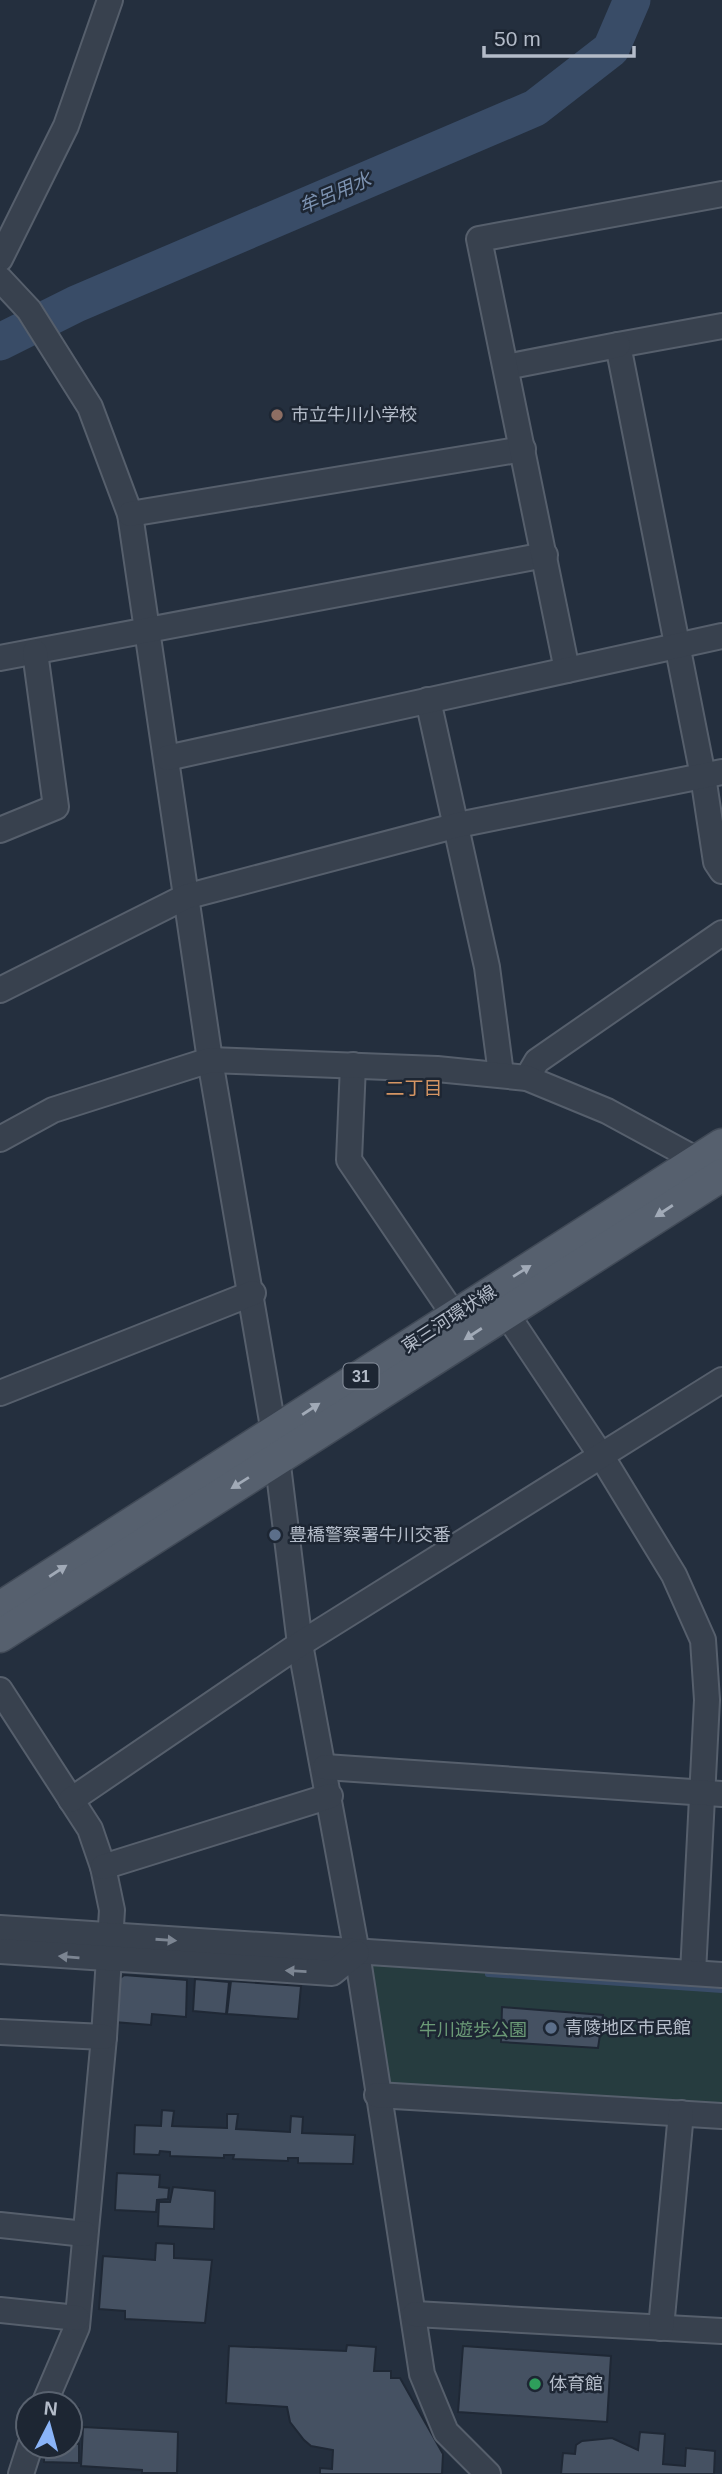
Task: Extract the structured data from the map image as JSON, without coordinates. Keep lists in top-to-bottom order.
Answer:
{
  "streets": {
    "main road": ["東三河環状線", "31"]
  },
  "districts": ["二丁目"],
  "water": ["牟呂用水"],
  "parks": ["牛川遊歩公園"],
  "places": [
    "市立牛川小学校",
    "豊橋警察署牛川交番",
    "青陵地区市民館",
    "体育館"
  ],
  "scale_bar": "50 m",
  "north": "top"
}
